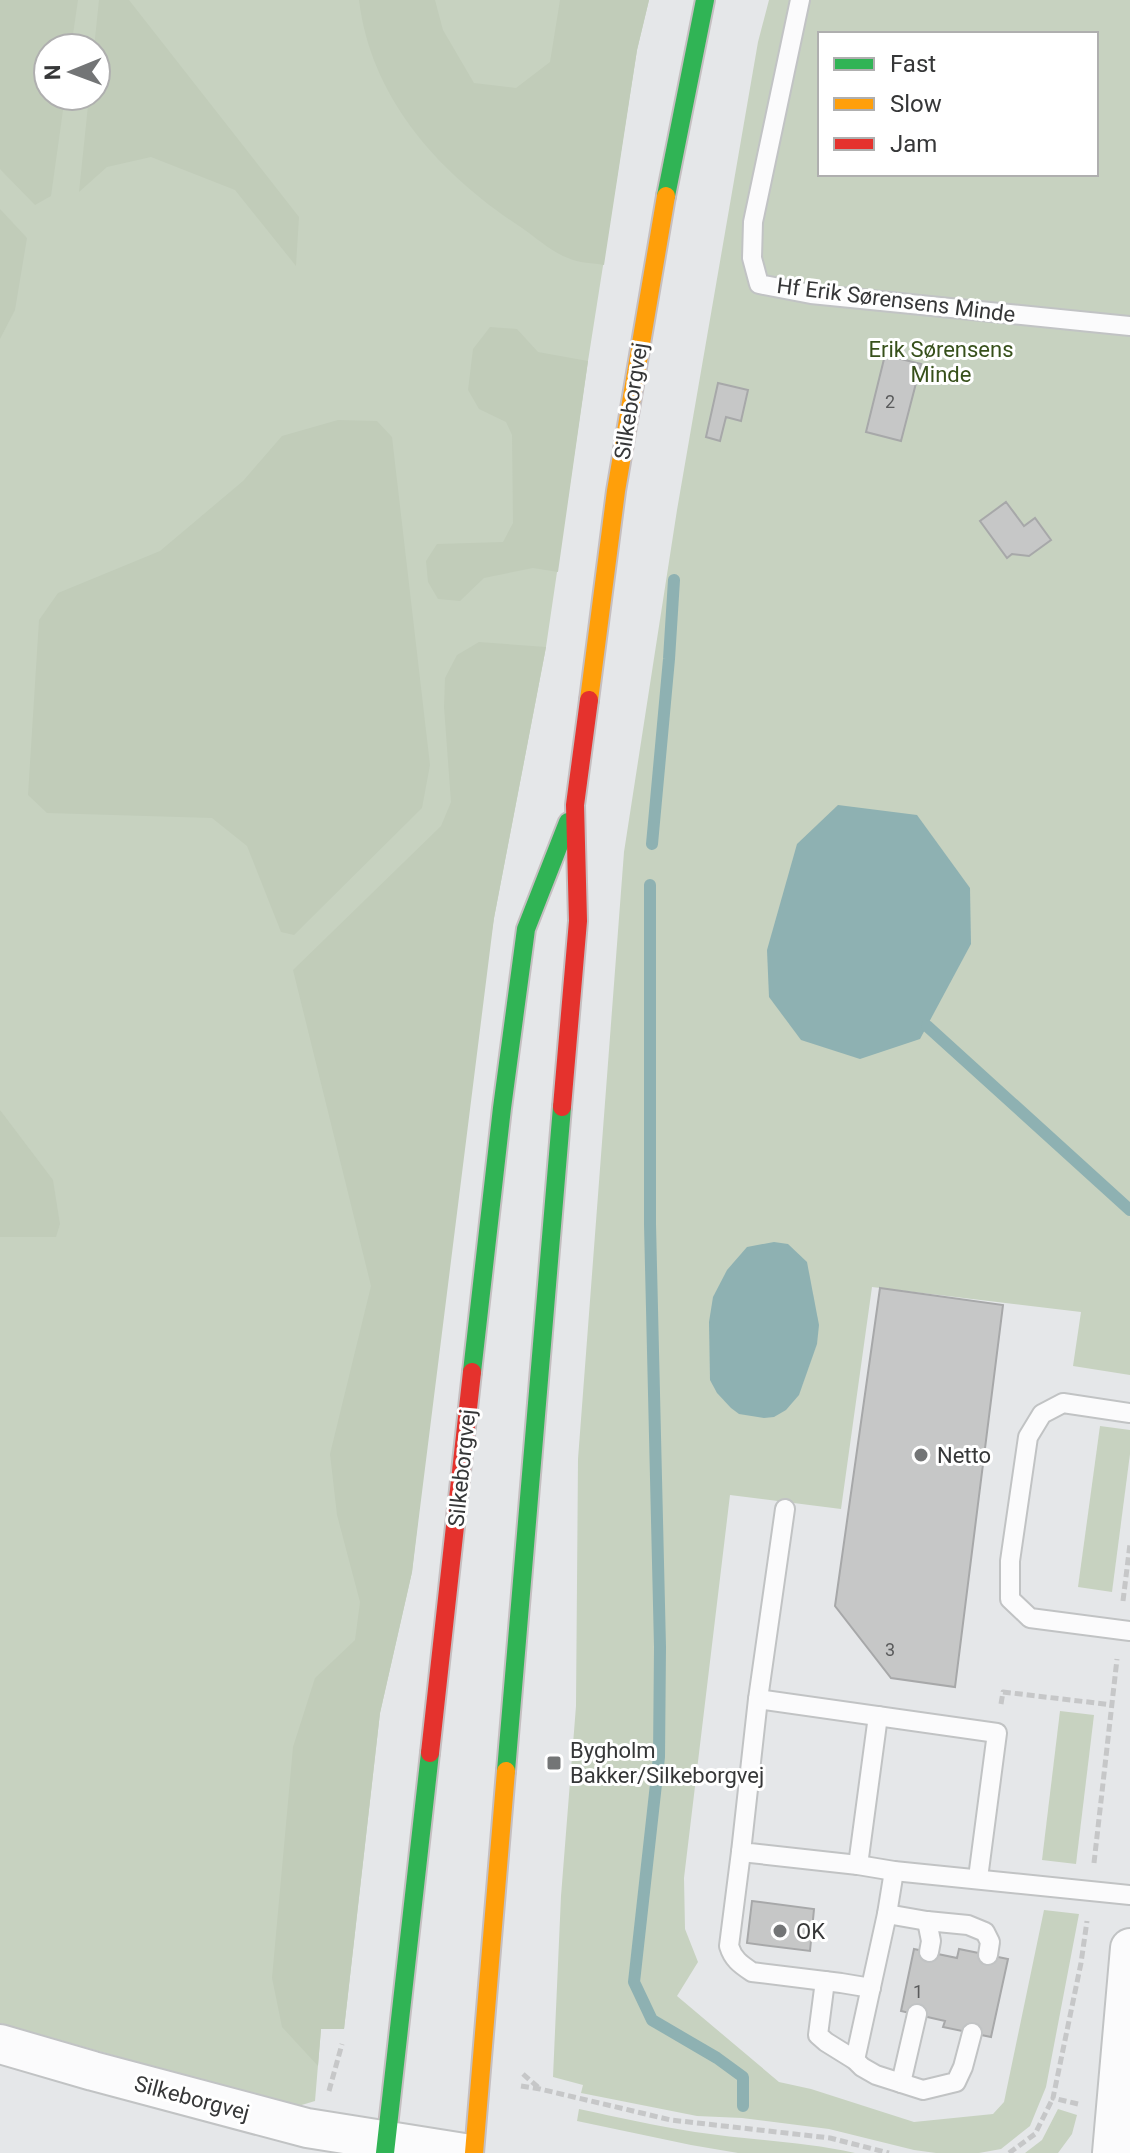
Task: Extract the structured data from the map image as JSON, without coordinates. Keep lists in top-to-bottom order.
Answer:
{
  "streets": {
    "main road": ["Silkeborgvej"],
    "lane": ["Hf Erik Sørensens Minde"]
  },
  "parks": ["Erik Sørensens Minde"],
  "places": {
    "other": ["Netto", "OK"],
    "transit": ["Bygholm Bakker/Silkeborgvej"]
  },
  "house_numbers": ["2", "3", "1"],
  "legend": ["Fast", "Slow", "Jam"],
  "north": "left"
}
